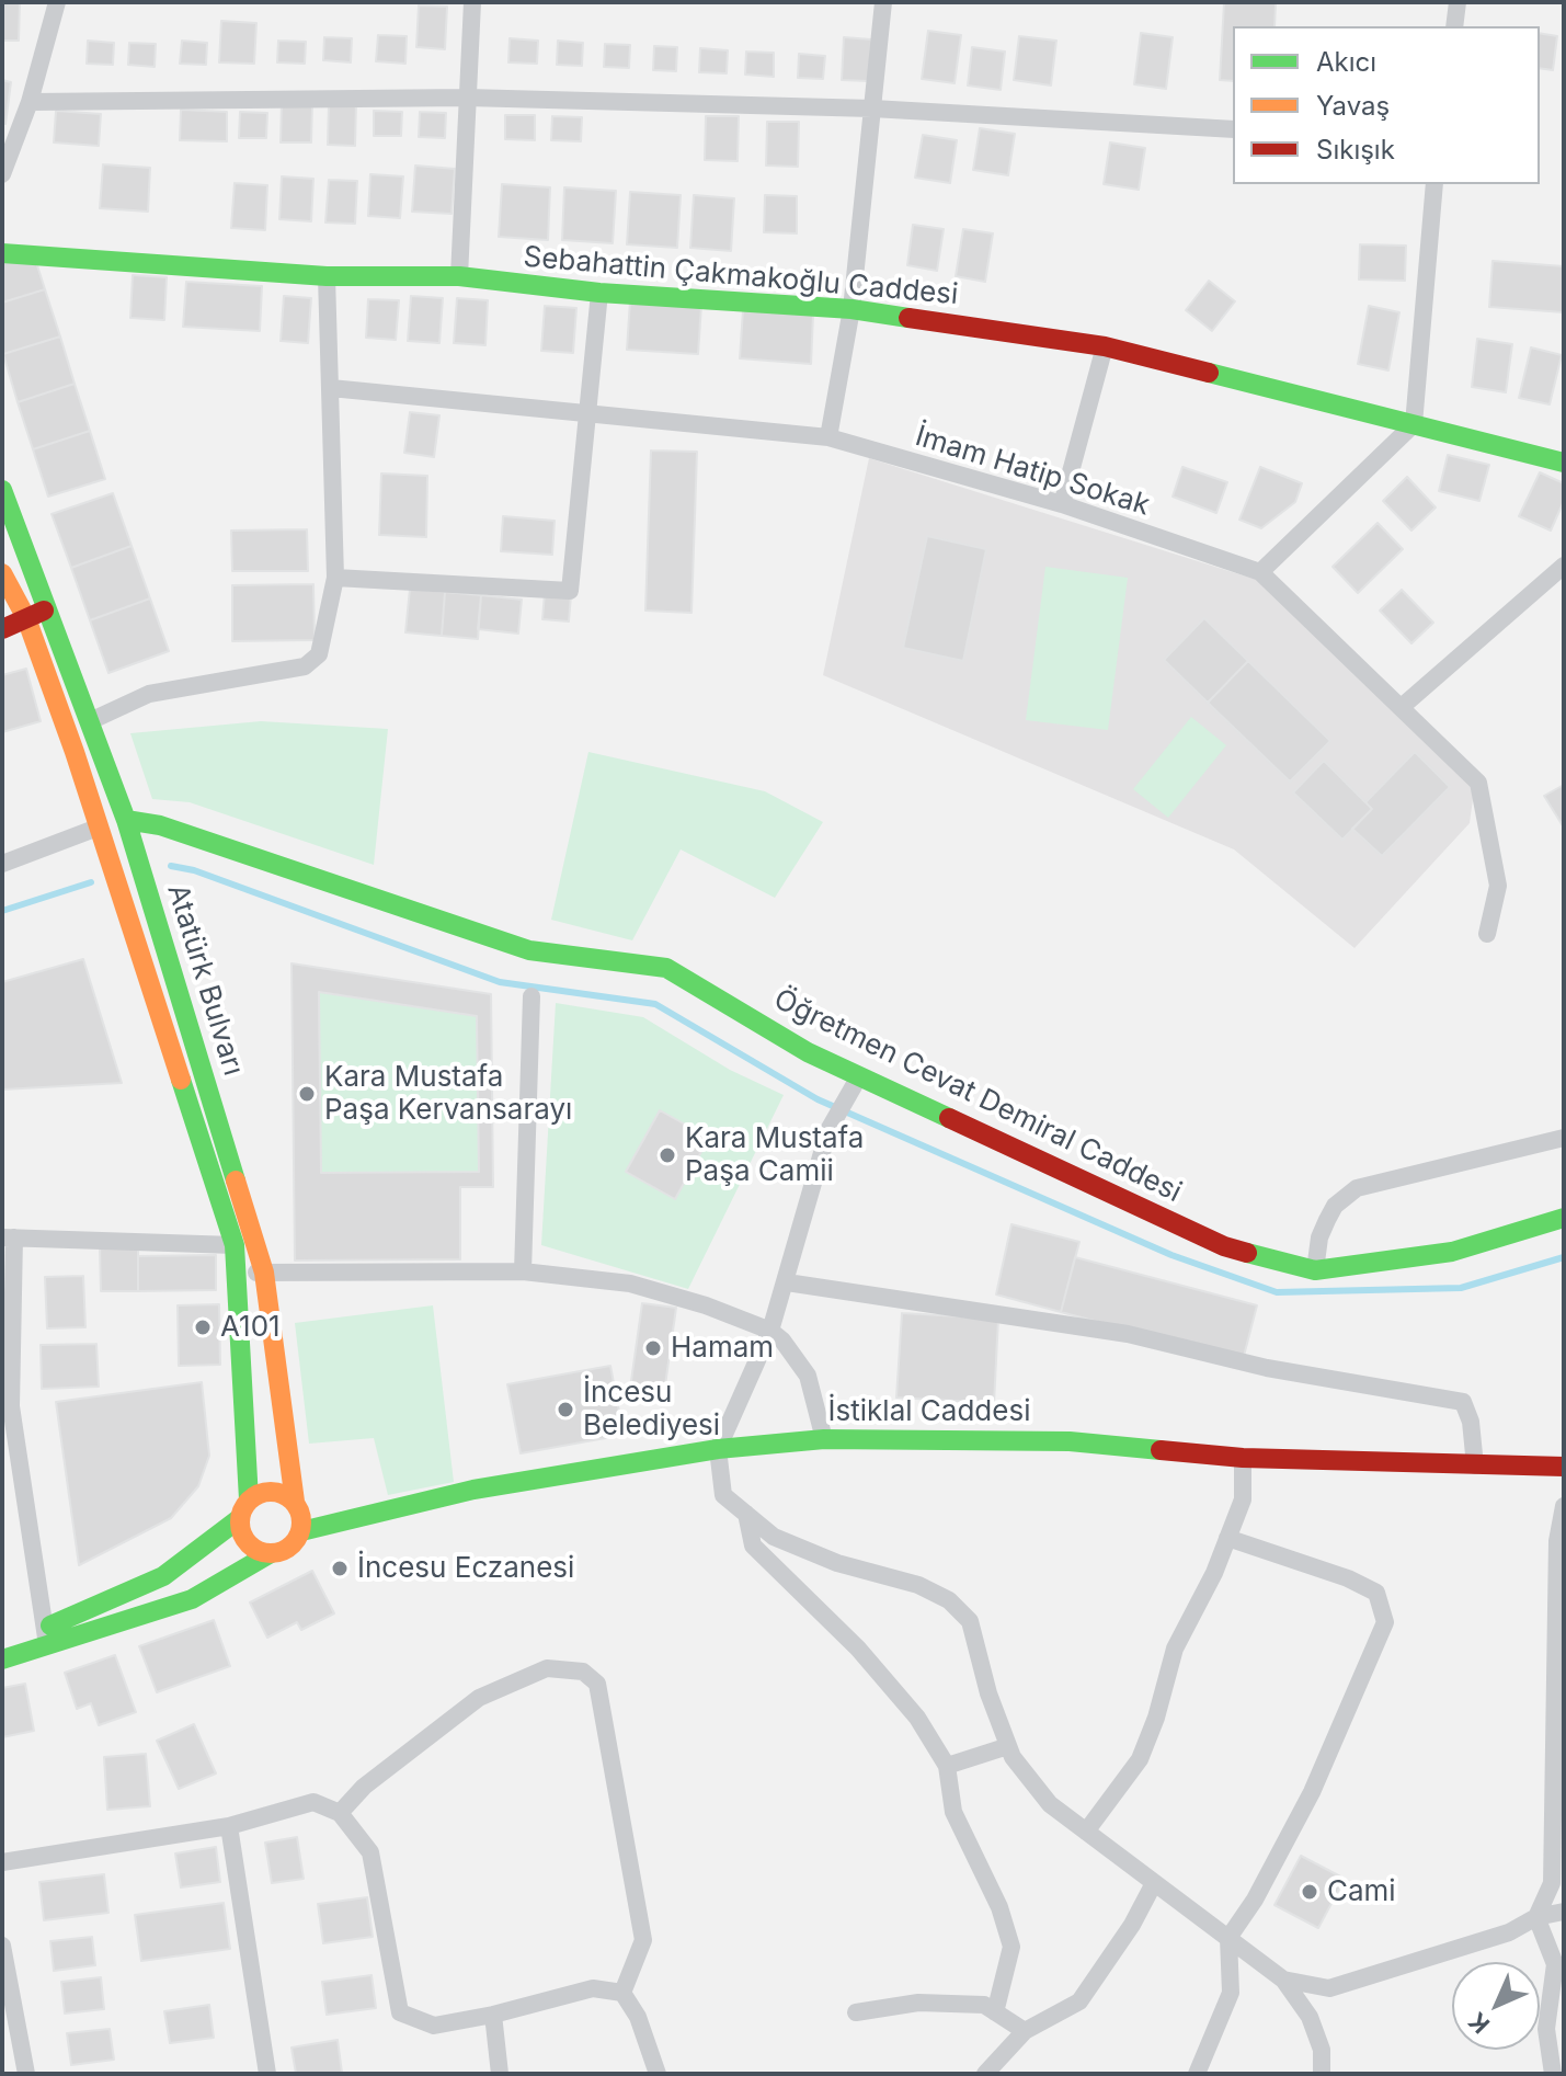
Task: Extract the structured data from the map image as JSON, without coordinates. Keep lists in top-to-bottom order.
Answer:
{
  "streets": {
    "main road": [
      "Sebahattin Çakmakoğlu Caddesi",
      "Atatürk Bulvarı",
      "Öğretmen Cevat Demiral Caddesi",
      "İstiklal Caddesi"
    ],
    "street": ["İmam Hatip Sokak"]
  },
  "crossings": [
    ["Atatürk Bulvarı", "Öğretmen Cevat Demiral Caddesi"],
    ["Atatürk Bulvarı", "İstiklal Caddesi"]
  ],
  "places": [
    "Kara Mustafa Paşa Kervansarayı",
    "Kara Mustafa Paşa Camii",
    "A101",
    "Hamam",
    "İncesu Belediyesi",
    "İncesu Eczanesi",
    "Cami"
  ],
  "legend": ["Akıcı", "Yavaş", "Sıkışık"],
  "north": "bottom left"
}
